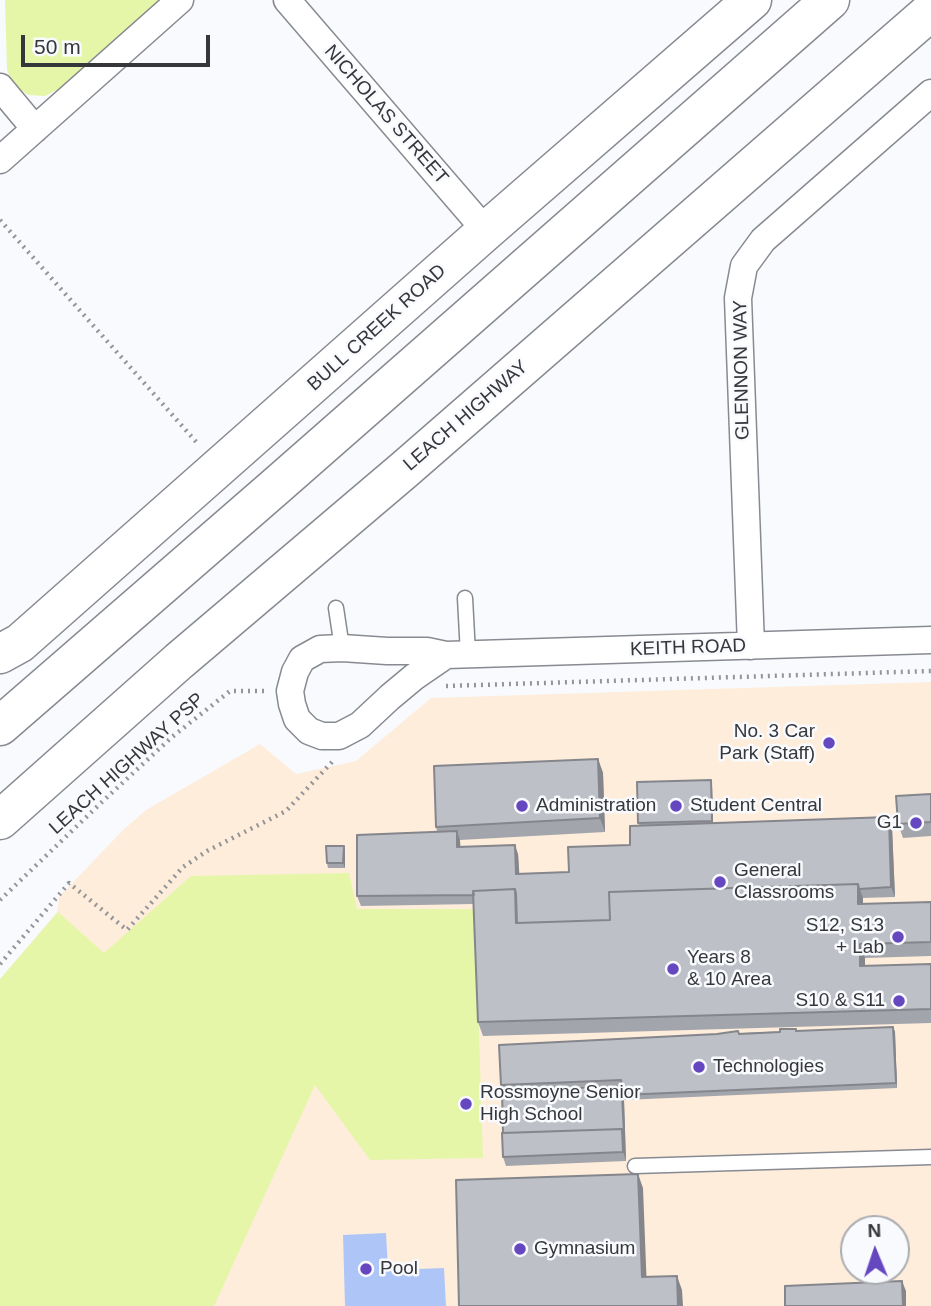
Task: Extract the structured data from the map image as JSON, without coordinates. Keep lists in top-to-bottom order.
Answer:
{
  "streets": {
    "main road": ["BULL CREEK ROAD", "LEACH HIGHWAY"],
    "street": ["NICHOLAS STREET", "GLENNON WAY", "KEITH ROAD"],
    "path": ["LEACH HIGHWAY PSP"]
  },
  "crossings": [
    ["NICHOLAS STREET", "BULL CREEK ROAD"],
    ["GLENNON WAY", "KEITH ROAD"],
    ["KEITH ROAD", "LEACH HIGHWAY PSP"]
  ],
  "places": [
    "No. 3 Car Park (Staff)",
    "Administration",
    "Student Central",
    "G1",
    "General Classrooms",
    "S12, S13 + Lab",
    "Years 8 & 10 Area",
    "S10 & S11",
    "Technologies",
    "Rossmoyne Senior High School",
    "Gymnasium",
    "Pool"
  ],
  "scale_bar": "50 m",
  "north": "top"
}
